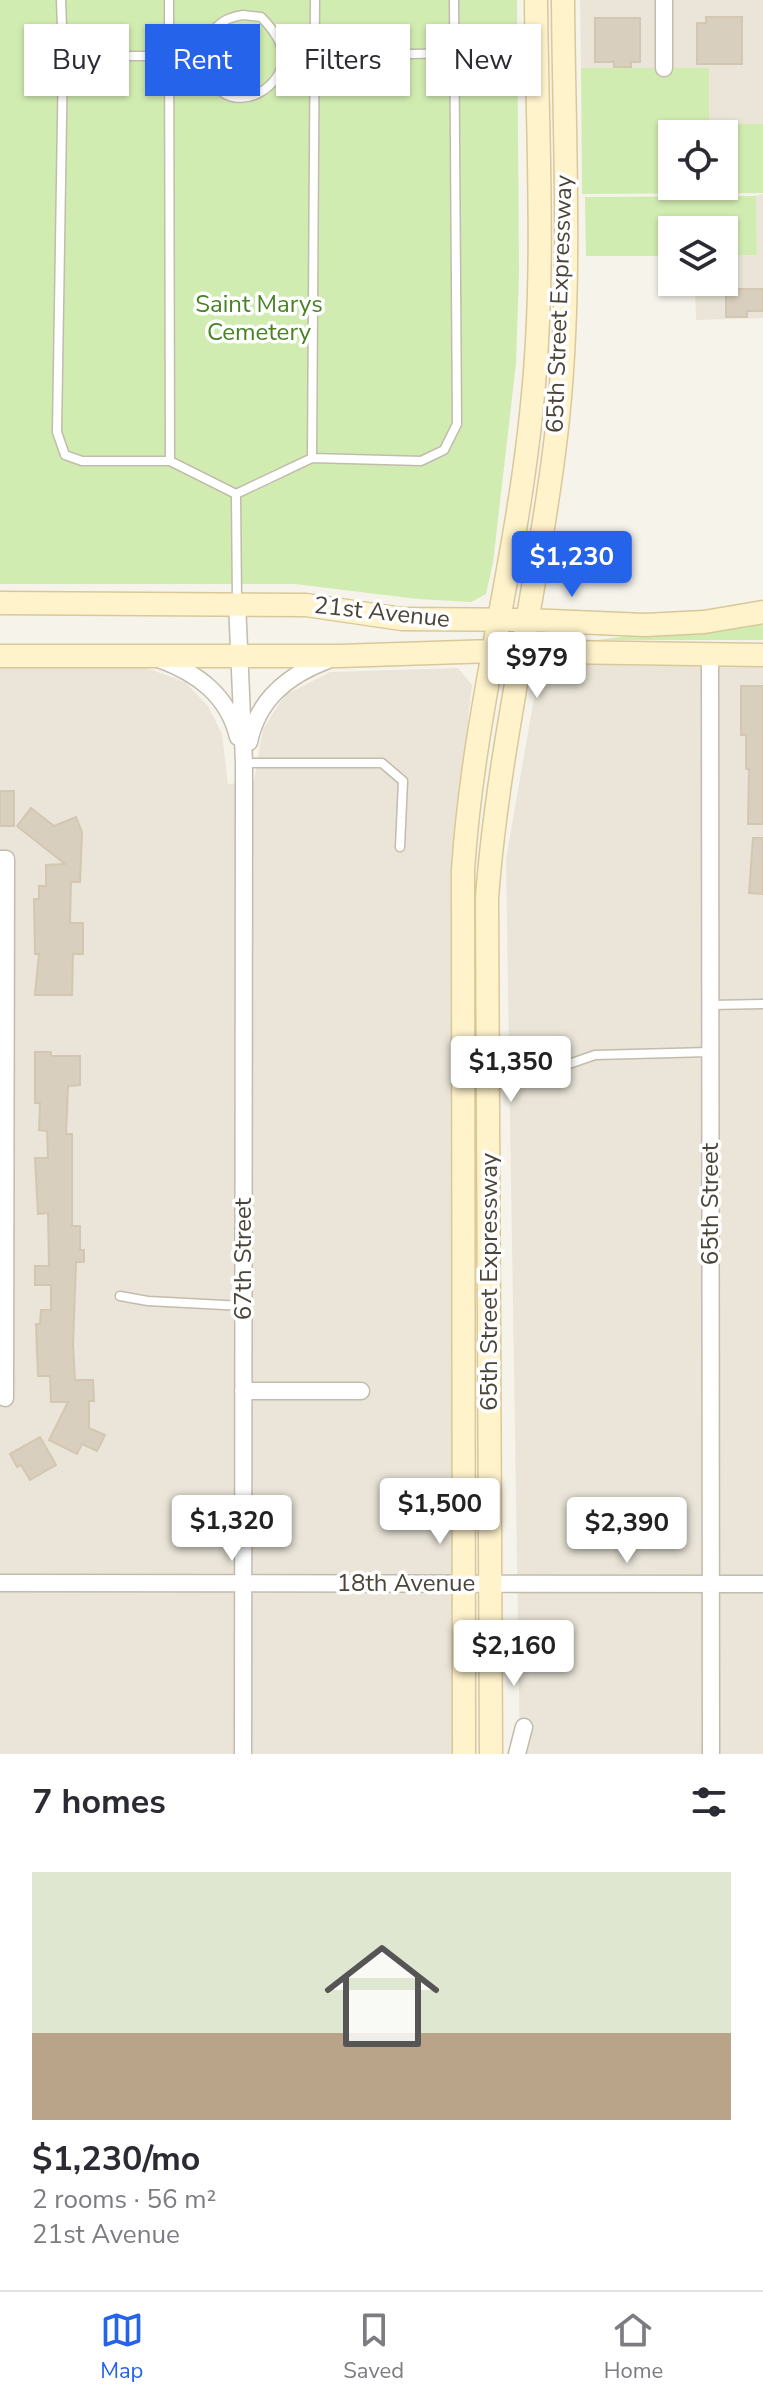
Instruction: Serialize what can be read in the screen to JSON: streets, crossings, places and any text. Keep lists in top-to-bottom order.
{
  "streets": {
    "main road": ["65th Street Expressway", "21st Avenue"],
    "street": ["65th Street", "67th Street", "18th Avenue"]
  },
  "crossings": [
    ["65th Street Expressway", "21st Avenue"],
    ["65th Street Expressway", "18th Avenue"],
    ["21st Avenue", "65th Street"],
    ["21st Avenue", "67th Street"],
    ["65th Street", "18th Avenue"],
    ["67th Street", "18th Avenue"]
  ],
  "parks": ["Saint Marys Cemetery"],
  "page": {
    "chip": [
      "Buy",
      "Rent",
      "Filters",
      "New"
    ],
    "price": [
      "$1,230",
      "$979",
      "$1,350",
      "$1,500",
      "$1,320",
      "$2,390",
      "$2,160"
    ],
    "heading": "7 homes",
    "list": [
      {
        "name": "$1,230/mo",
        "note": "2 rooms · 56 m² · 21st Avenue"
      }
    ],
    "tabs": ["Map", "Saved", "Home"]
  }
}
